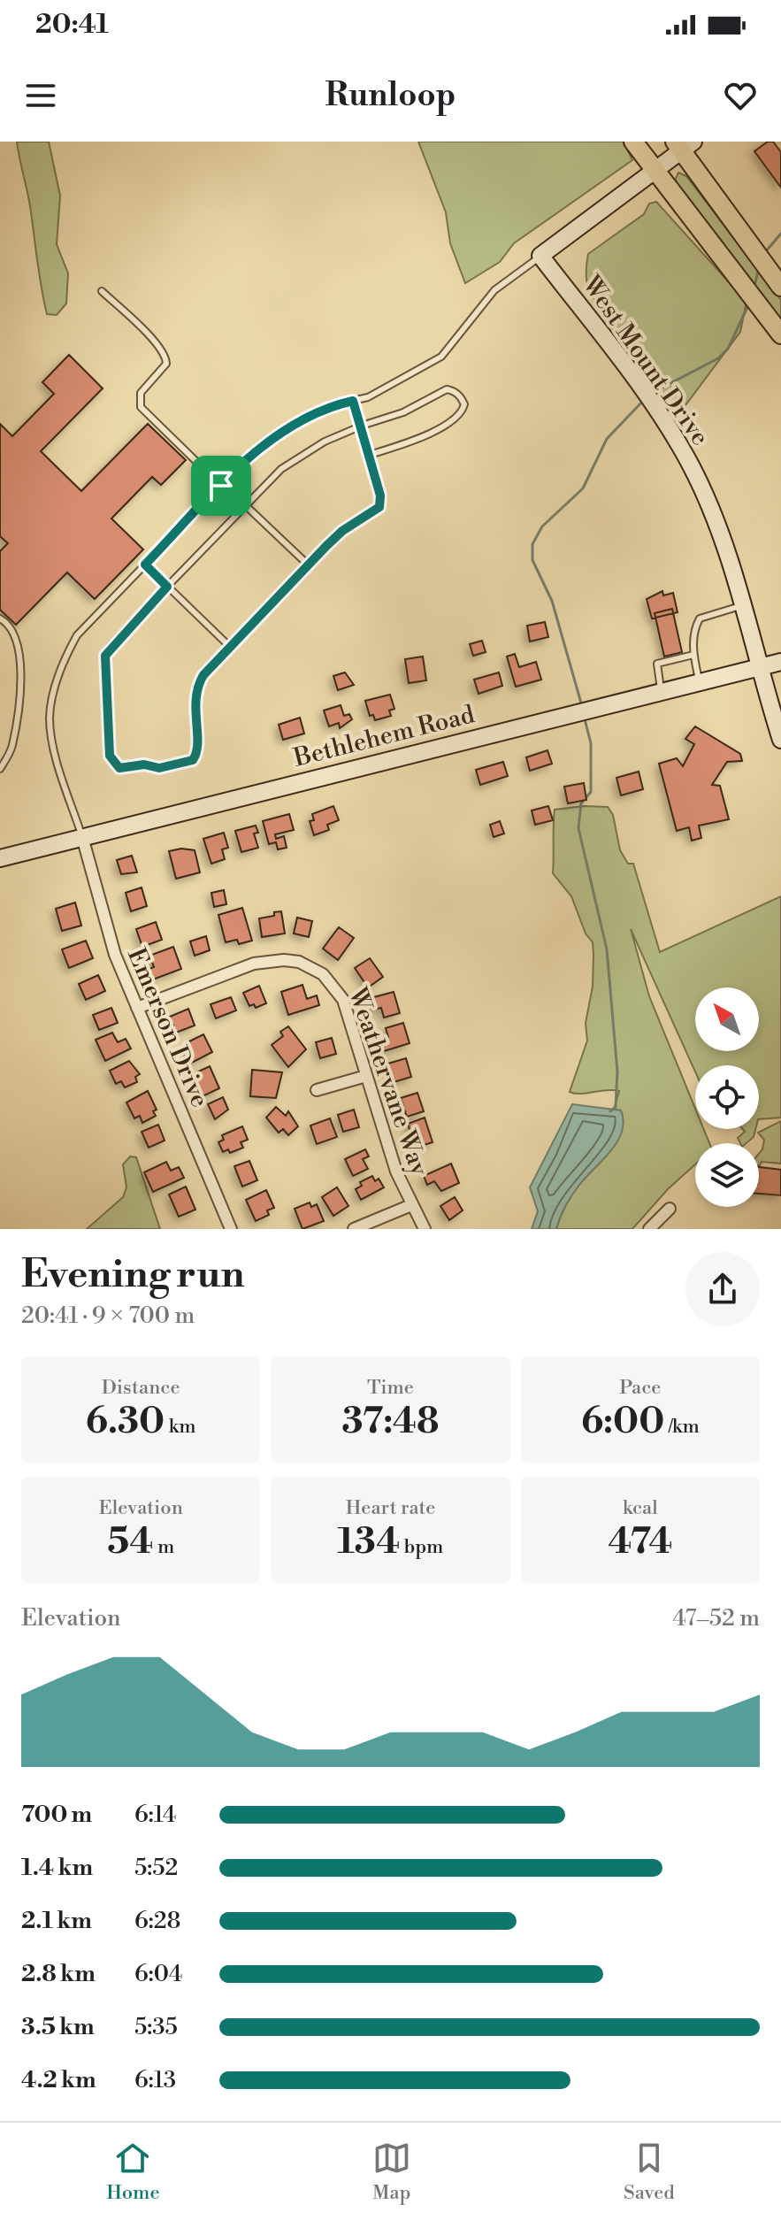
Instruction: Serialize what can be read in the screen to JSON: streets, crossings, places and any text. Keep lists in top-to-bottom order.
{
  "streets": {
    "main road": ["West Mount Drive", "Bethlehem Road"],
    "street": ["Emerson Drive", "Weathervane Way"]
  },
  "crossings": [
    ["West Mount Drive", "Bethlehem Road"],
    ["Bethlehem Road", "Emerson Drive"],
    ["Emerson Drive", "Weathervane Way"]
  ],
  "north": "top left",
  "page": {
    "status": "20:41",
    "header": "Runloop",
    "heading": ["Evening run", "20:41 · 9 × 700 m"],
    "stats": [
      ["Distance", "6.30 km"],
      ["Time", "37:48"],
      ["Pace", "6:00 /km"],
      ["Elevation", "54 m"],
      ["Heart rate", "134 bpm"],
      ["kcal", "474"]
    ],
    "chart": ["Elevation", "47–52 m"],
    "list": [
      {
        "name": "700 m",
        "note": "6:14"
      },
      {
        "name": "1.4 km",
        "note": "5:52"
      },
      {
        "name": "2.1 km",
        "note": "6:28"
      },
      {
        "name": "2.8 km",
        "note": "6:04"
      },
      {
        "name": "3.5 km",
        "note": "5:35"
      },
      {
        "name": "4.2 km",
        "note": "6:13"
      }
    ],
    "tabs": ["Home", "Map", "Saved"]
  }
}
